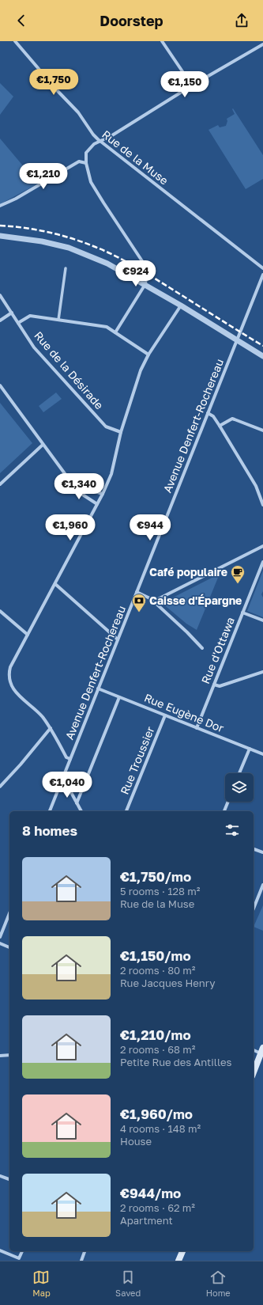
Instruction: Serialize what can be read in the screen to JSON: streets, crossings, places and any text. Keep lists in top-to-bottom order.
{
  "streets": {
    "street": [
      "Rue de la Muse",
      "Rue de la Désirade",
      "Avenue Denfert-Rochereau",
      "Rue d'Ottawa",
      "Rue Eugène Dor",
      "Rue Troussier"
    ]
  },
  "crossings": [
    ["Avenue Denfert-Rochereau", "Rue Eugène Dor"],
    ["Rue d'Ottawa", "Rue Eugène Dor"],
    ["Rue Eugène Dor", "Rue Troussier"]
  ],
  "places": {
    "cafe": ["Café populaire"],
    "bank": ["Caisse d'Épargne"]
  },
  "page": {
    "header": "Doorstep",
    "price": [
      "€1,750",
      "€1,150",
      "€1,210",
      "€924",
      "€1,340",
      "€1,960",
      "€944",
      "€1,040"
    ],
    "heading": "8 homes",
    "list": [
      {
        "name": "€1,750/mo",
        "note": "5 rooms · 128 m² · Rue de la Muse"
      },
      {
        "name": "€1,150/mo",
        "note": "2 rooms · 80 m² · Rue Jacques Henry"
      },
      {
        "name": "€1,210/mo",
        "note": "2 rooms · 68 m² · Petite Rue des Antilles"
      },
      {
        "name": "€1,960/mo",
        "note": "4 rooms · 148 m² · House"
      },
      {
        "name": "€944/mo",
        "note": "2 rooms · 62 m² · Apartment"
      }
    ],
    "tabs": ["Map", "Saved", "Home"]
  }
}
